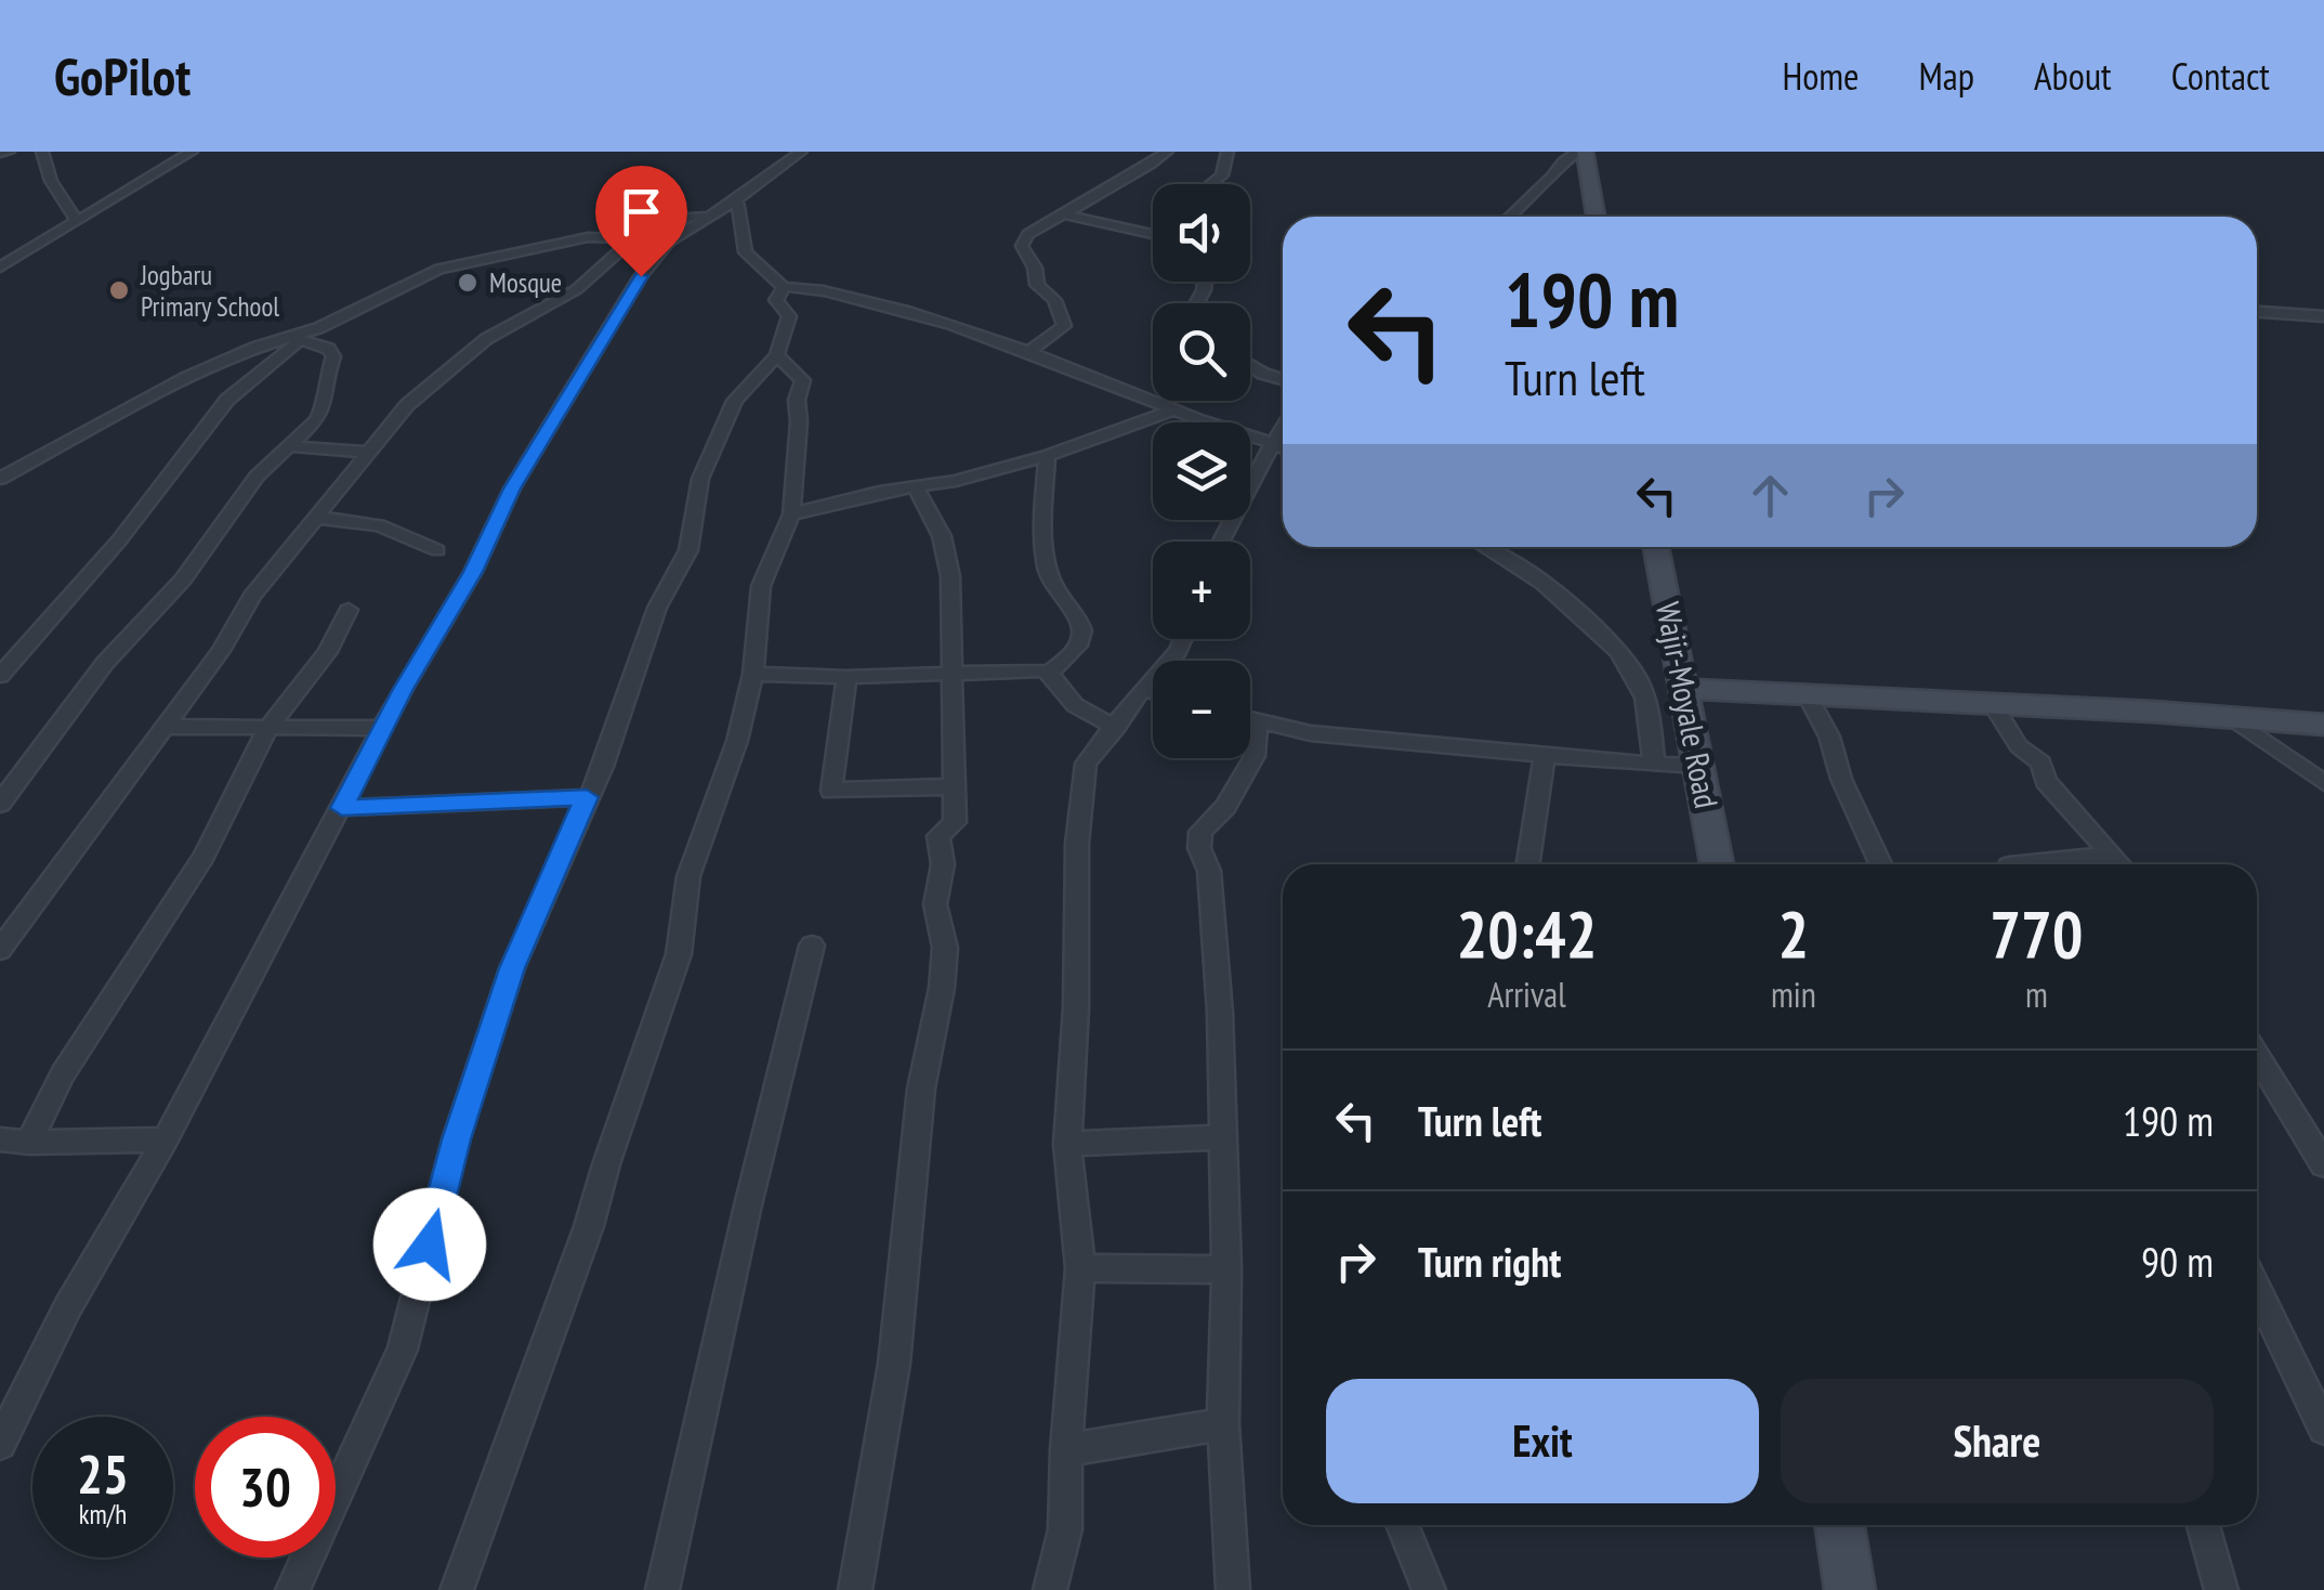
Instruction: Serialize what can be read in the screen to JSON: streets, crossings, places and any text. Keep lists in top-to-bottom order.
{
  "streets": {
    "main road": ["Wajir-Moyale Road"]
  },
  "places": ["Mosque", "Jogbaru Primary School"],
  "page": {
    "header": "GoPilot",
    "nav": [
      "Home",
      "Map",
      "About",
      "Contact"
    ],
    "map_buttons": ["+", "−"],
    "turn": ["190 m", "Turn left"],
    "eta": [
      "20:42",
      "Arrival",
      "2",
      "min",
      "770",
      "m"
    ],
    "list": [
      {
        "name": "Turn left",
        "value": "190 m"
      },
      {
        "name": "Turn right",
        "value": "90 m"
      }
    ],
    "buttons": ["Exit", "Share"],
    "speed": "25 km/h",
    "limit": "30"
  }
}
